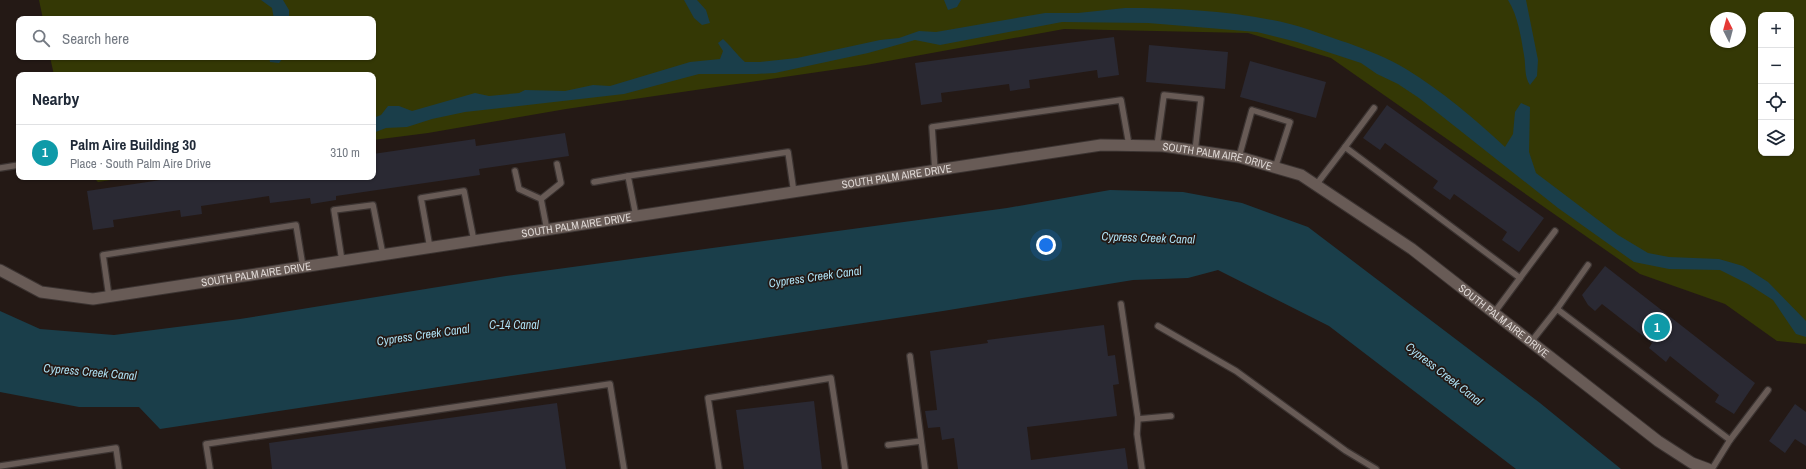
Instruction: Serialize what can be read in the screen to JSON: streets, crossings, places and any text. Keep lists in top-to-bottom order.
{
  "streets": {
    "street": ["SOUTH PALM AIRE DRIVE"]
  },
  "water": ["Cypress Creek Canal", "C-14 Canal"],
  "north": "top",
  "page": {
    "map_buttons": ["+", "−"],
    "search": "Search here",
    "heading": "Nearby",
    "list": [
      {
        "mark": "1",
        "name": "Palm Aire Building 30",
        "note": "Place · South Palm Aire Drive",
        "value": "310 m"
      }
    ],
    "pins": "1"
  }
}
